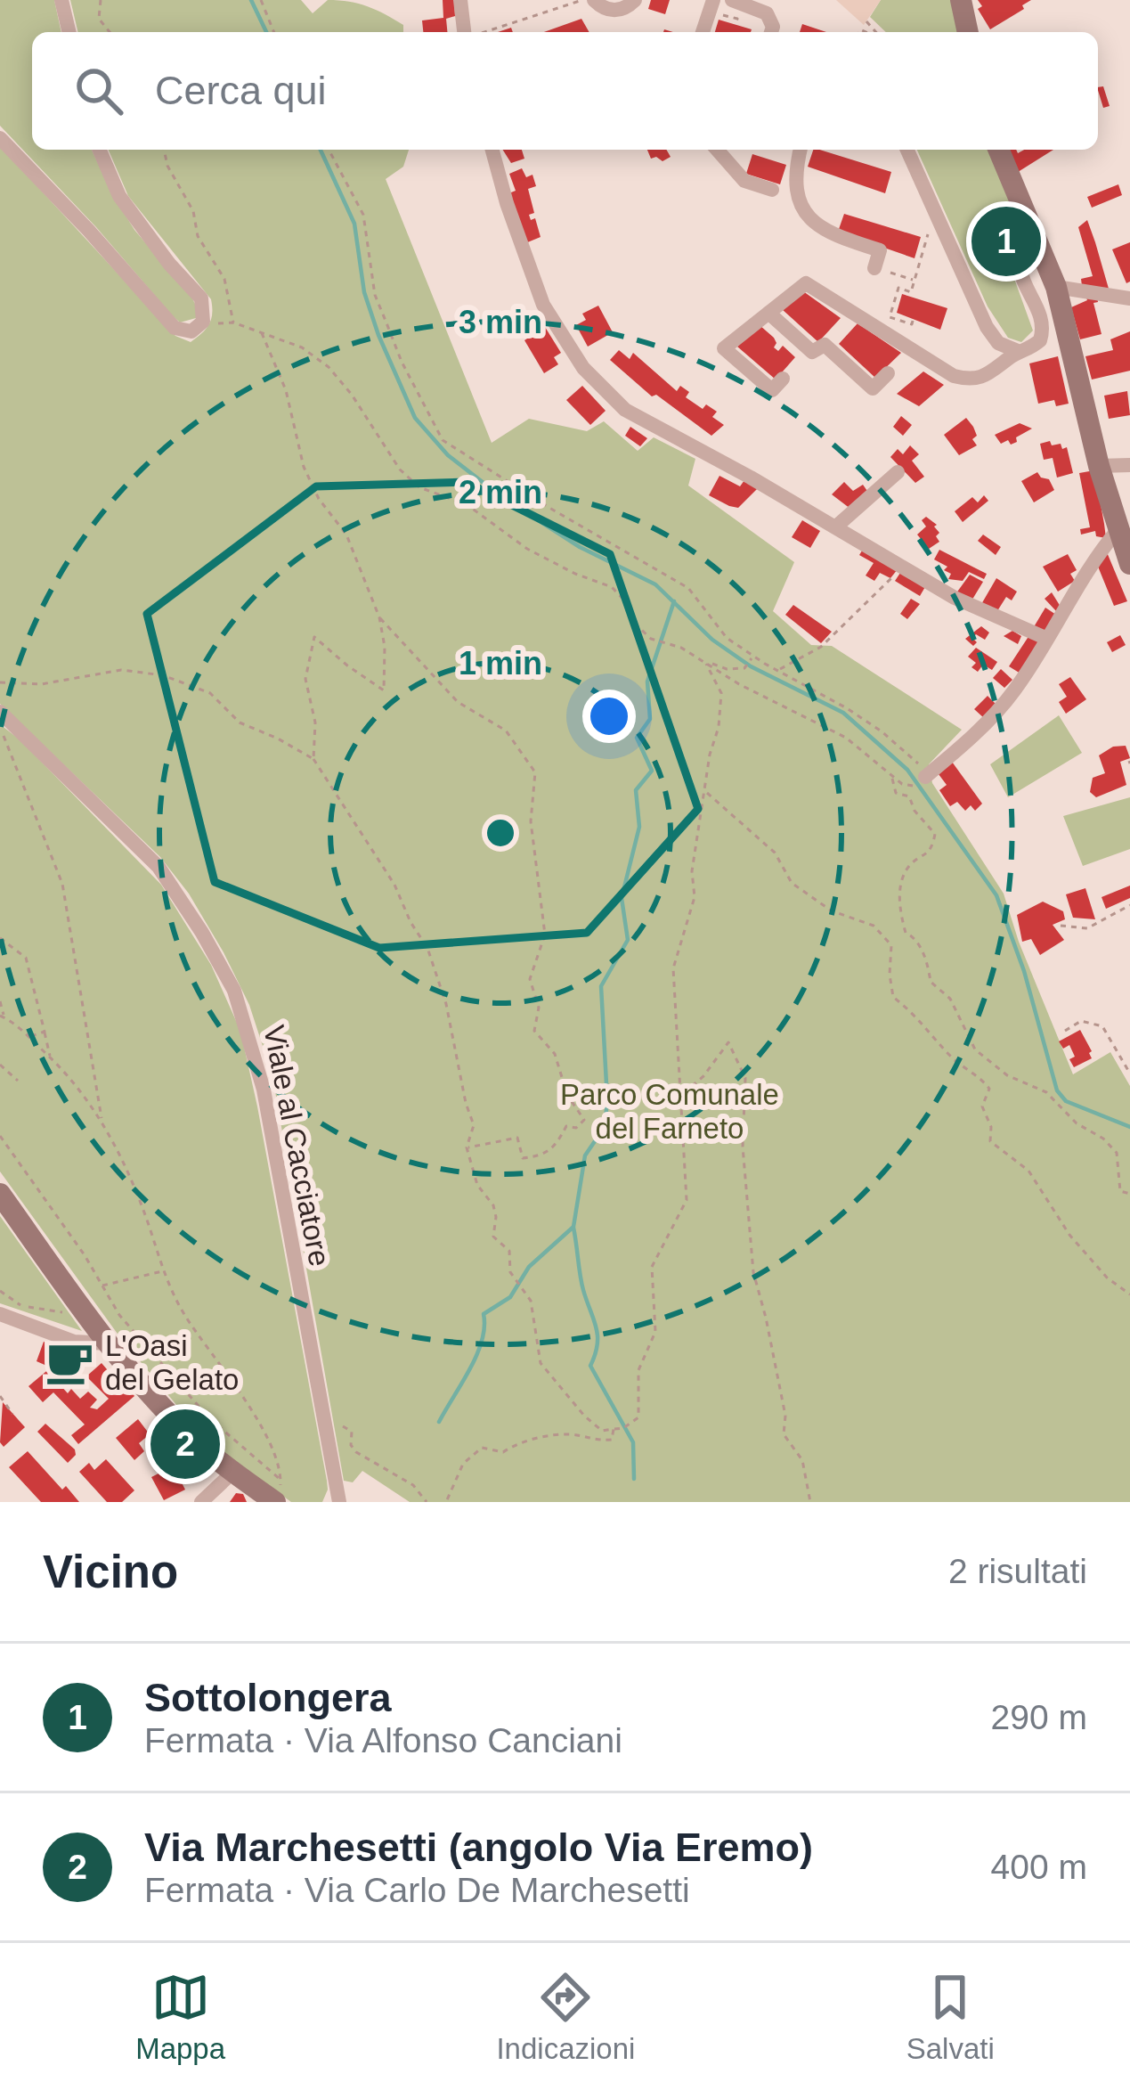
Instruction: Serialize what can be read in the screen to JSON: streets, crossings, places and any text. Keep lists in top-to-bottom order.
{
  "streets": {
    "street": ["Viale al Cacciatore"]
  },
  "parks": ["Parco Comunale del Farneto"],
  "places": {
    "cafe": ["L'Oasi del Gelato"]
  },
  "page": {
    "search": "Cerca qui",
    "pins": ["1", "2"],
    "heading": ["Vicino", "2 risultati"],
    "list": [
      {
        "mark": "1",
        "name": "Sottolongera",
        "note": "Fermata · Via Alfonso Canciani",
        "value": "290 m"
      },
      {
        "mark": "2",
        "name": "Via Marchesetti (angolo Via Eremo)",
        "note": "Fermata · Via Carlo De Marchesetti",
        "value": "400 m"
      }
    ],
    "nav": ["Mappa", "Indicazioni", "Salvati"]
  },
  "rings": ["3 min", "2 min", "1 min"]
}
